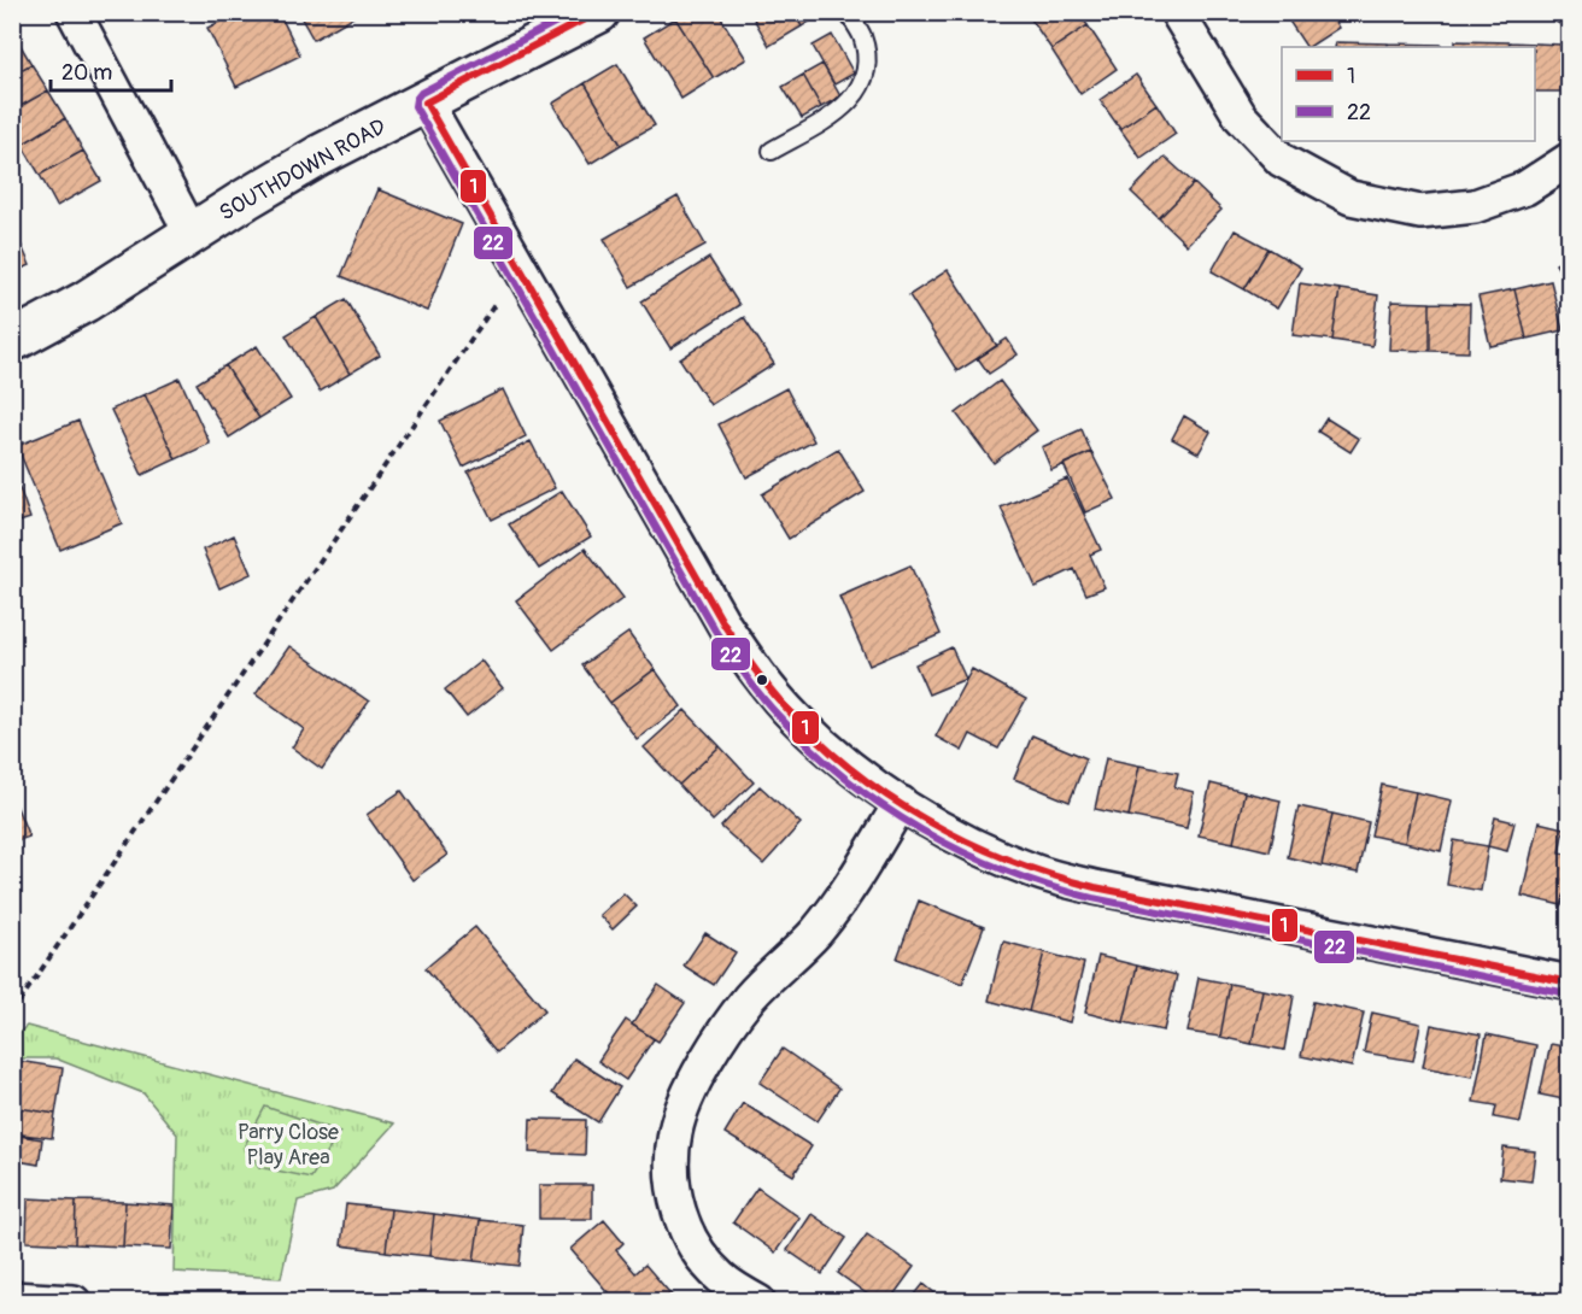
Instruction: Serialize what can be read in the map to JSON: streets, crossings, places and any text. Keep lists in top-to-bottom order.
{
  "streets": {
    "street": ["SOUTHDOWN ROAD"]
  },
  "parks": ["Parry Close Play Area"],
  "lines": ["transit line 1", "transit line 22"],
  "legend": ["1", "22"],
  "scale_bar": "20 m"
}
